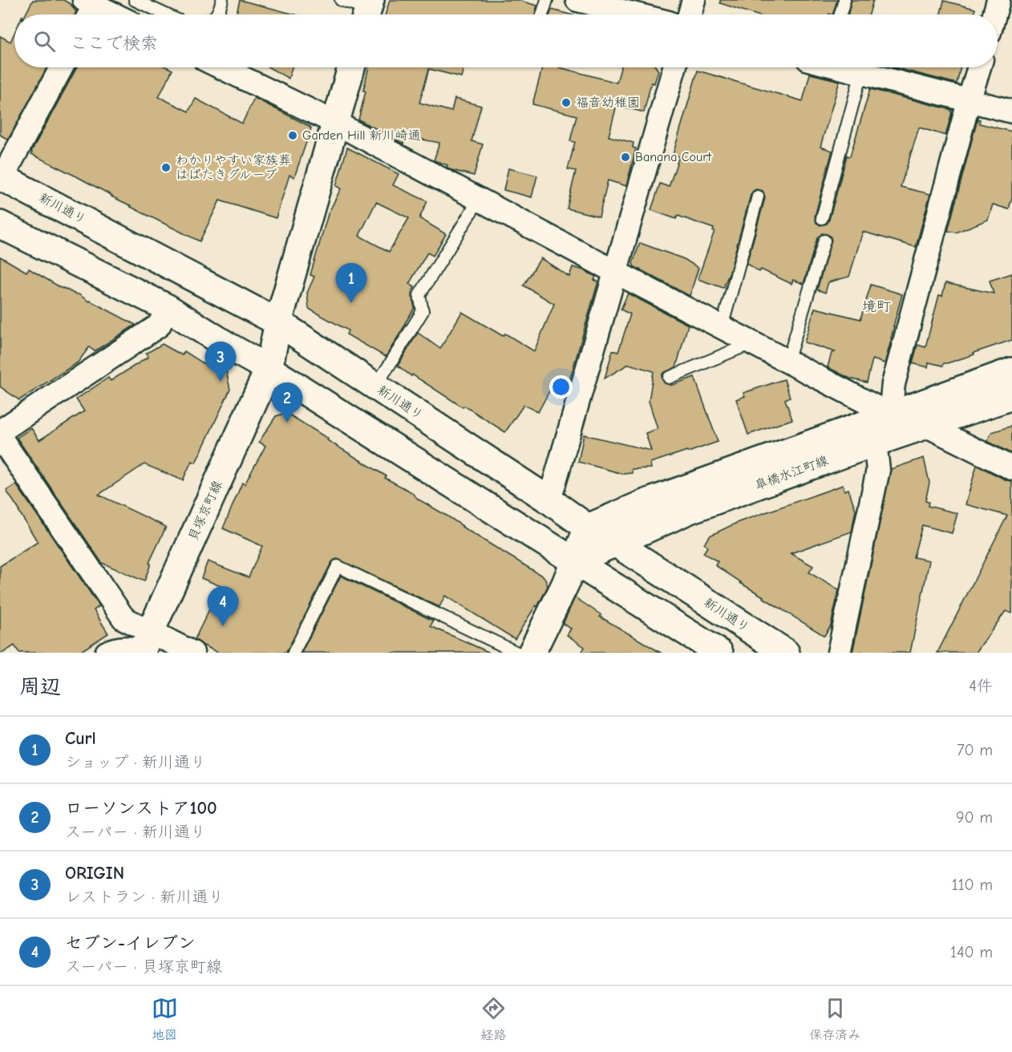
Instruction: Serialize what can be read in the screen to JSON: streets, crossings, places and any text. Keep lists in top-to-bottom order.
{
  "streets": {
    "main road": ["新川通り", "皐橋水江町線", "貝塚京町線"]
  },
  "crossings": [
    ["新川通り", "皐橋水江町線"],
    ["新川通り", "貝塚京町線"]
  ],
  "districts": ["境町"],
  "places": [
    "福音幼稚園",
    "Garden Hill 新川崎通",
    "Banana Court",
    "わかりやすい家族葬 はばたきグループ"
  ],
  "page": {
    "search": "ここで検索",
    "pins": [
      "1",
      "3",
      "2",
      "4"
    ],
    "heading": ["周辺", "4件"],
    "list": [
      {
        "mark": "1",
        "name": "Curl",
        "note": "ショップ · 新川通り",
        "value": "70 m"
      },
      {
        "mark": "2",
        "name": "ローソンストア100",
        "note": "スーパー · 新川通り",
        "value": "90 m"
      },
      {
        "mark": "3",
        "name": "ORIGIN",
        "note": "レストラン · 新川通り",
        "value": "110 m"
      },
      {
        "mark": "4",
        "name": "セブン-イレブン",
        "note": "スーパー · 貝塚京町線",
        "value": "140 m"
      }
    ],
    "nav": ["地図", "経路", "保存済み"]
  }
}
